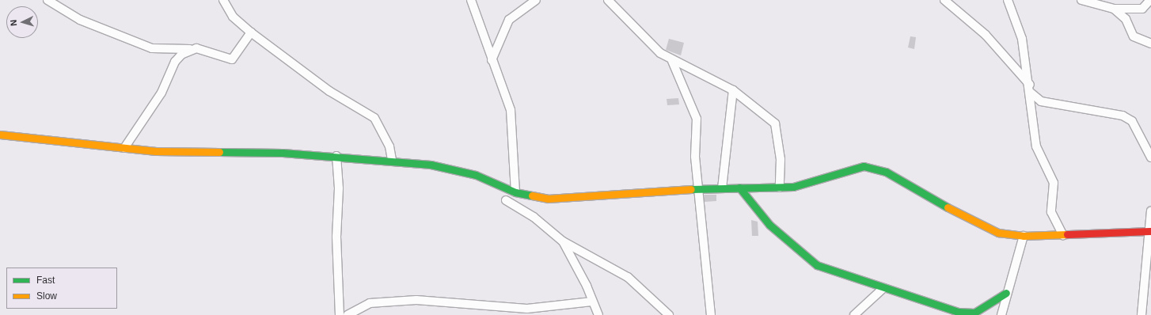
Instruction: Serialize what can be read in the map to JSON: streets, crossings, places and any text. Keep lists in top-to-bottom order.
{
  "legend": ["Fast", "Slow"],
  "north": "left"
}
